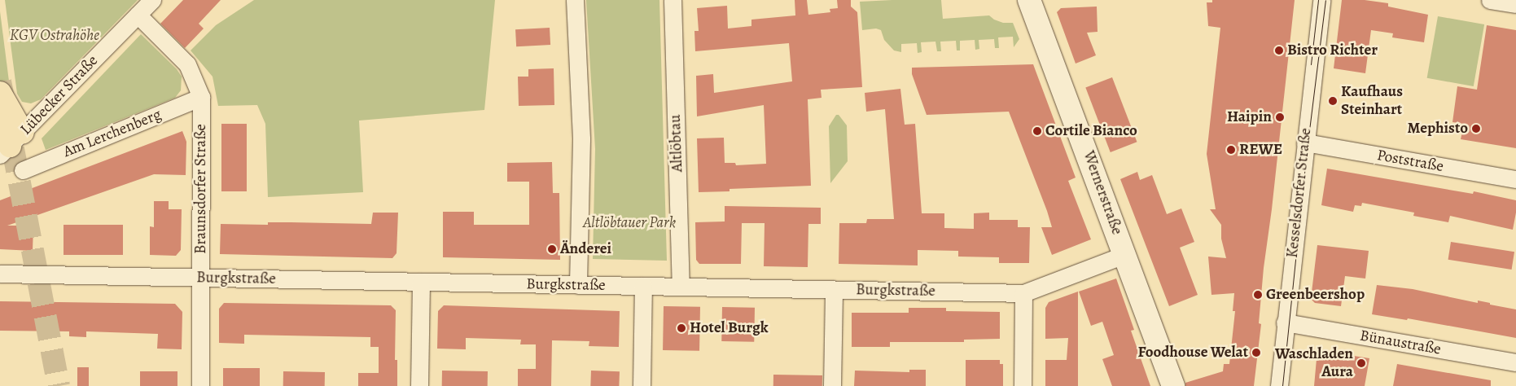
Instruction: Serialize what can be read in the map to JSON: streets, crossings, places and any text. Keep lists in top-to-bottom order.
{
  "streets": {
    "street": [
      "Lübecker Straße",
      "Am Lerchenberg",
      "Altlöbtau",
      "Poststraße",
      "Braunsdorfer Straße",
      "Wernerstraße",
      "Kesselsdorfer Straße",
      "Burgkstraße",
      "Bünaustraße"
    ]
  },
  "crossings": [
    ["Lübecker Straße", "Braunsdorfer Straße"],
    ["Am Lerchenberg", "Braunsdorfer Straße"],
    ["Altlöbtau", "Burgkstraße"],
    ["Poststraße", "Kesselsdorfer Straße"],
    ["Braunsdorfer Straße", "Burgkstraße"],
    ["Wernerstraße", "Burgkstraße"],
    ["Kesselsdorfer Straße", "Bünaustraße"]
  ],
  "parks": ["KGV Ostrahöhe", "Altlöbtauer Park"],
  "places": [
    "Bistro Richter",
    "Kaufhaus Steinhart",
    "Haipin",
    "Mephisto",
    "Cortile Bianco",
    "REWE",
    "Änderei",
    "Greenbeershop",
    "Hotel Burgk",
    "Foodhouse Welat",
    "Waschladen Aura"
  ]
}
